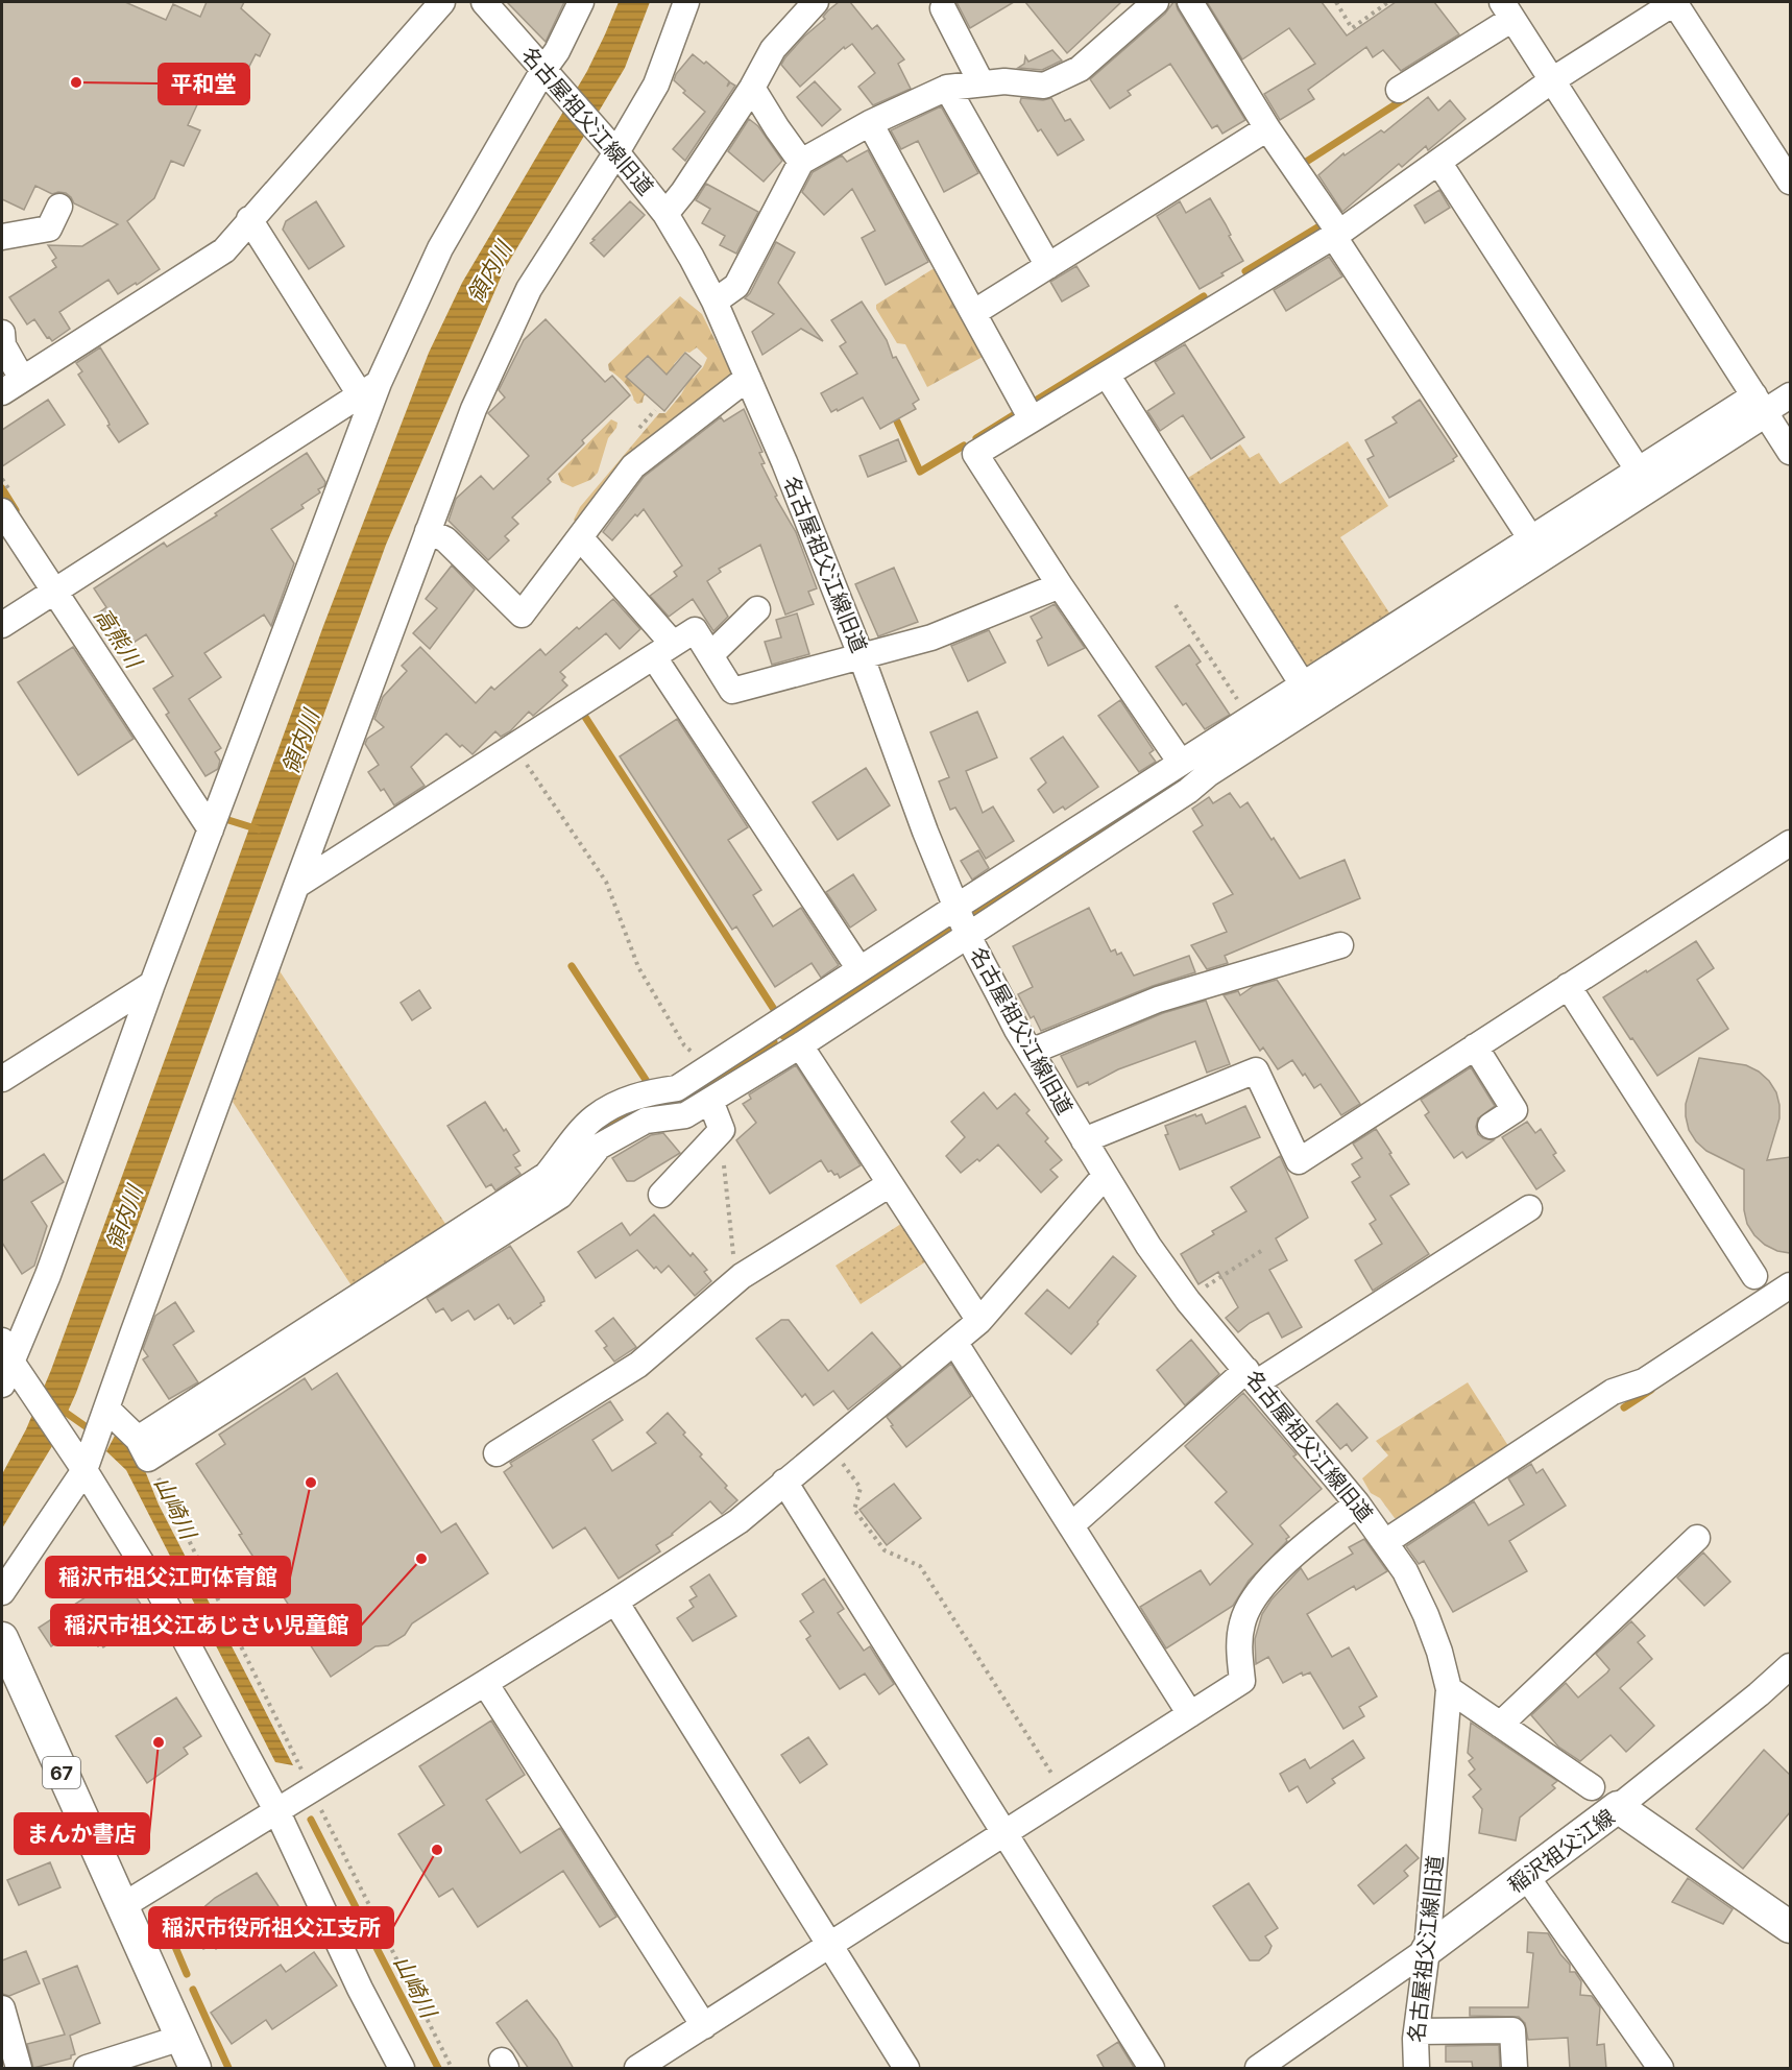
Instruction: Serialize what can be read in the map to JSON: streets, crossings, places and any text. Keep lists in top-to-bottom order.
{
  "streets": {
    "main road": ["67", "稲沢祖父江線"],
    "street": ["名古屋祖父江線旧道"]
  },
  "crossings": [
    ["名古屋祖父江線旧道", "稲沢祖父江線"]
  ],
  "water": ["領内川", "高熊川", "山崎川"],
  "places": [
    "平和堂",
    "稲沢市祖父江町体育館",
    "稲沢市祖父江あじさい児童館",
    "まんか書店",
    "稲沢市役所祖父江支所"
  ]
}
